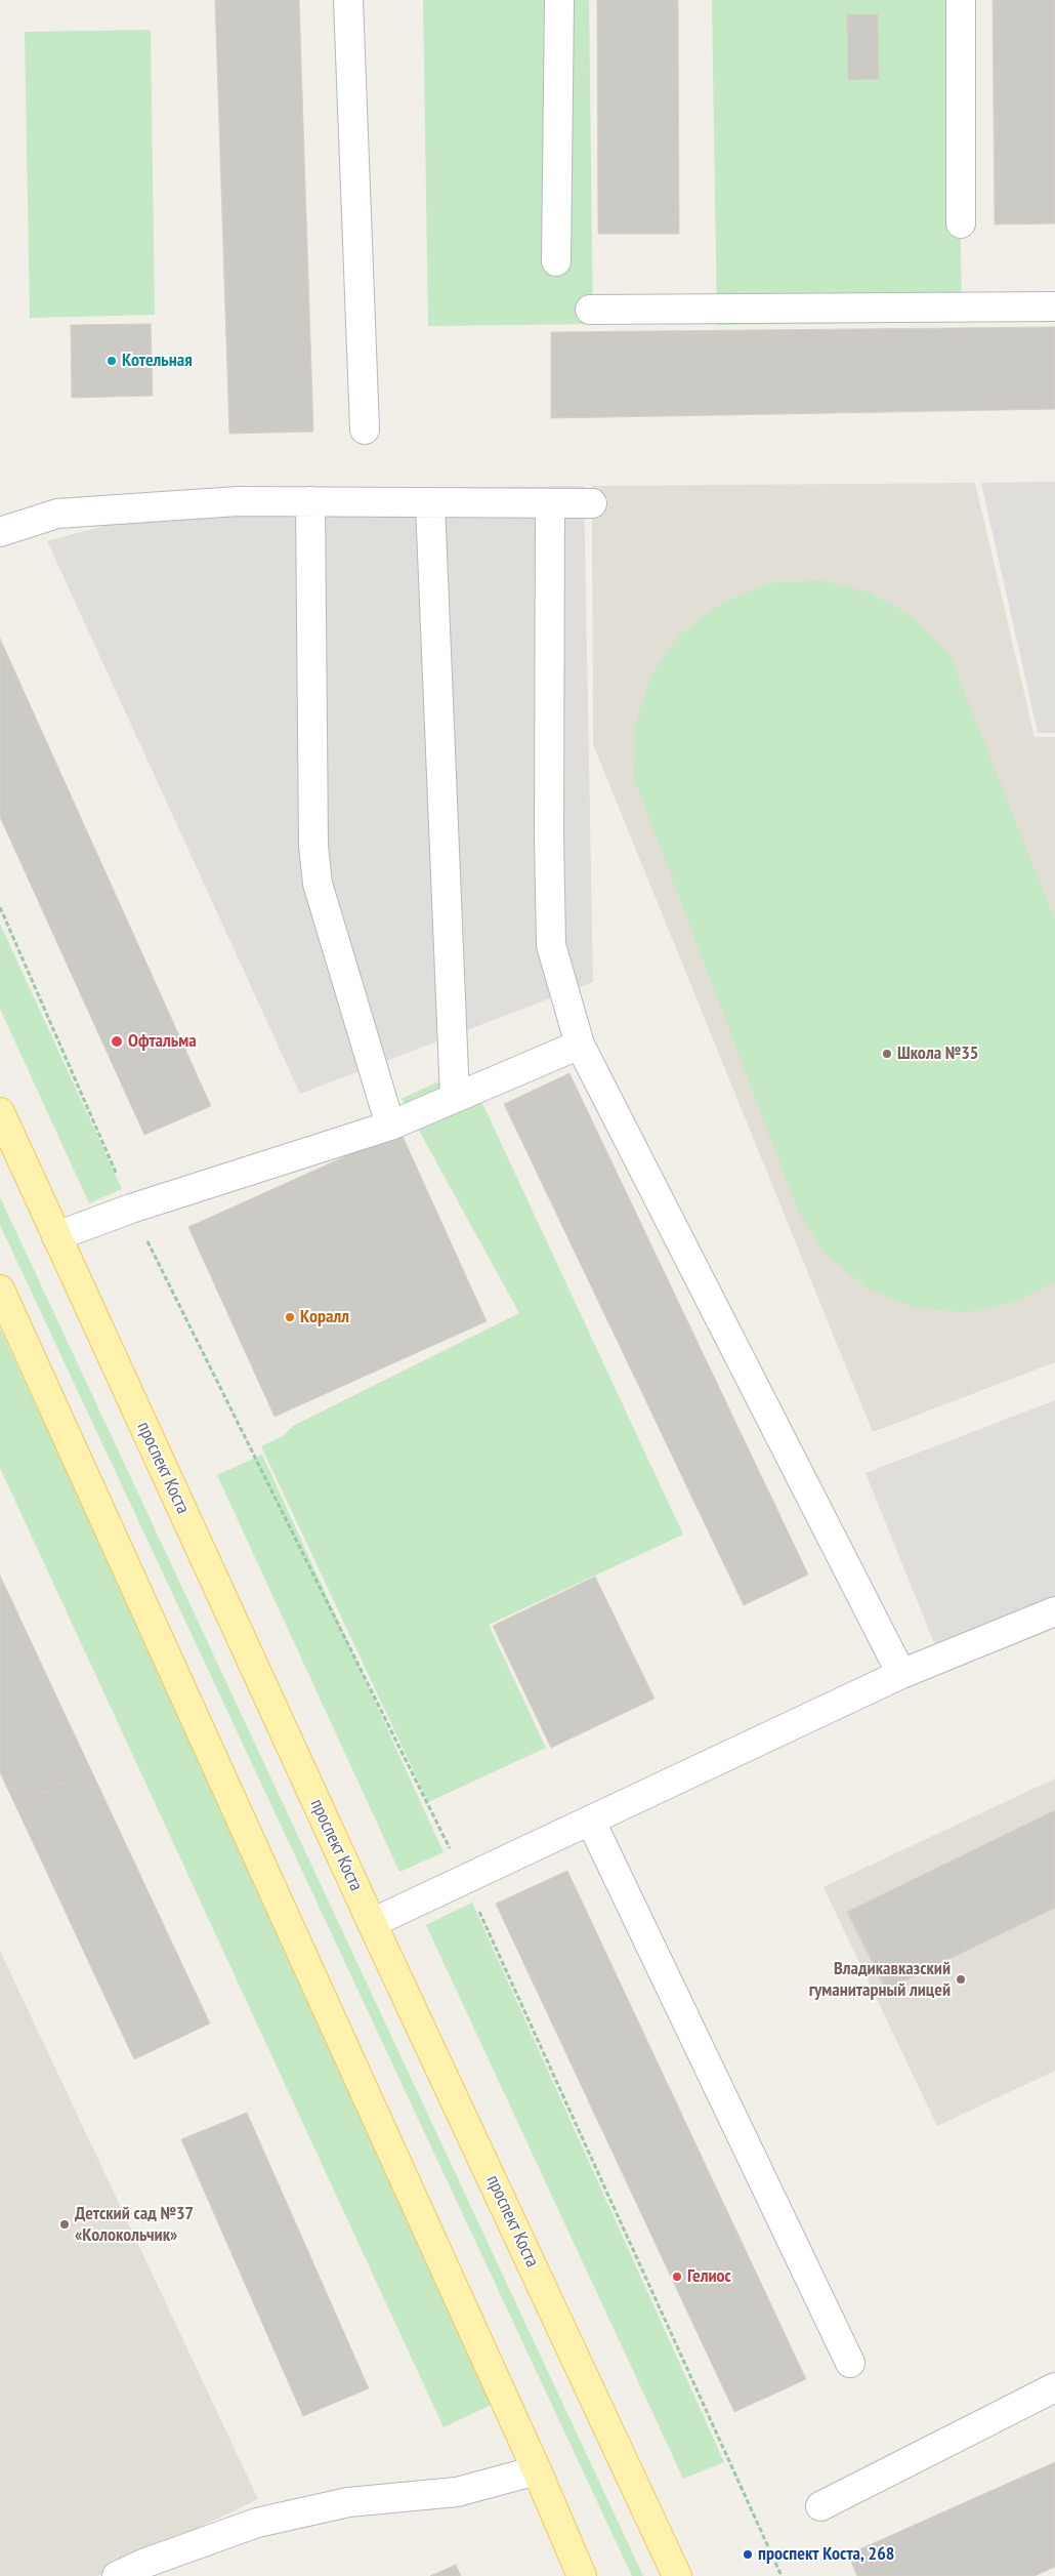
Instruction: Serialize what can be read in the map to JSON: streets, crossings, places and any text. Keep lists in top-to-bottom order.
{
  "streets": {
    "main road": ["проспект Коста"]
  },
  "places": [
    "Котельная",
    "Офтальма",
    "Школа №35",
    "Коралл",
    "Владикавказский гуманитарный лицей",
    "Детский сад №37 «Колокольчик»",
    "Гелиос",
    "проспект Коста, 268"
  ]
}
